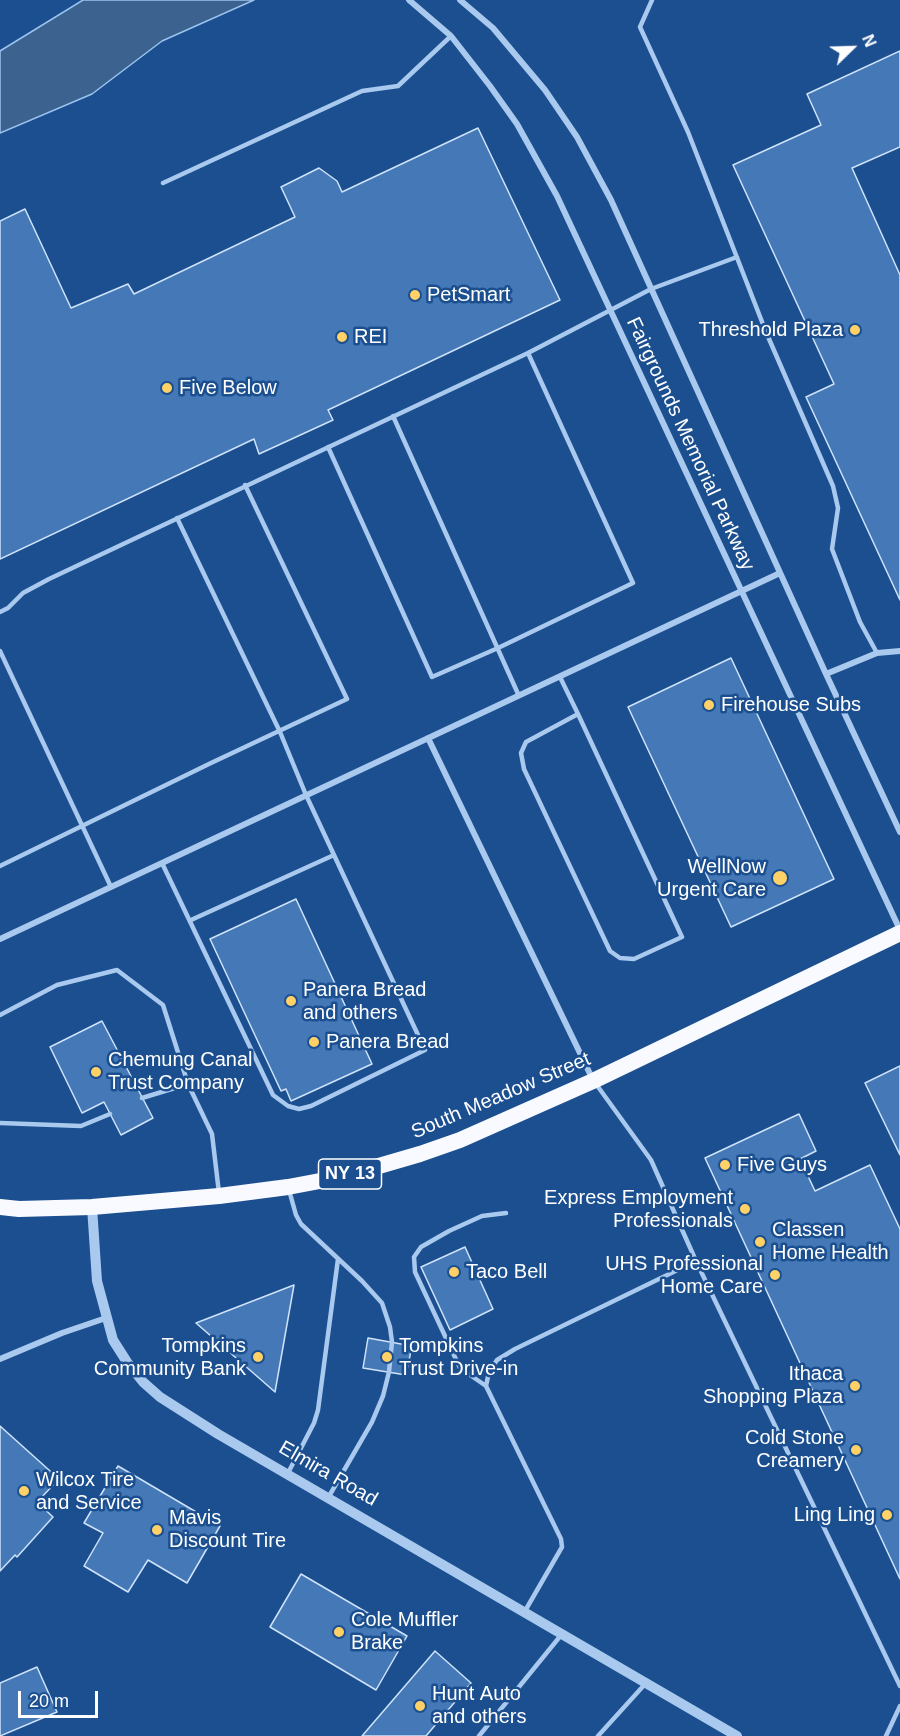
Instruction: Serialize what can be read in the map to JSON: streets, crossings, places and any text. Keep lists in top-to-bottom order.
{
  "streets": {
    "highway": ["South Meadow Street", "NY 13"],
    "street": ["Fairgrounds Memorial Parkway", "Elmira Road"]
  },
  "crossings": [
    ["Fairgrounds Memorial Parkway", "South Meadow Street"],
    ["South Meadow Street", "NY 13"],
    ["South Meadow Street", "Elmira Road"],
    ["NY 13", "Elmira Road"]
  ],
  "places": [
    "PetSmart",
    "Threshold Plaza",
    "REI",
    "Five Below",
    "Firehouse Subs",
    "WellNow Urgent Care",
    "Panera Bread and others",
    "Panera Bread",
    "Chemung Canal Trust Company",
    "Five Guys",
    "Express Employment Professionals",
    "Classen Home Health",
    "Taco Bell",
    "UHS Professional Home Care",
    "Tompkins Community Bank",
    "Tompkins Trust Drive-in",
    "Ithaca Shopping Plaza",
    "Cold Stone Creamery",
    "Wilcox Tire and Service",
    "Ling Ling",
    "Mavis Discount Tire",
    "Cole Muffler Brake",
    "Hunt Auto and others"
  ],
  "scale_bar": "20 m",
  "north": "top right"
}
